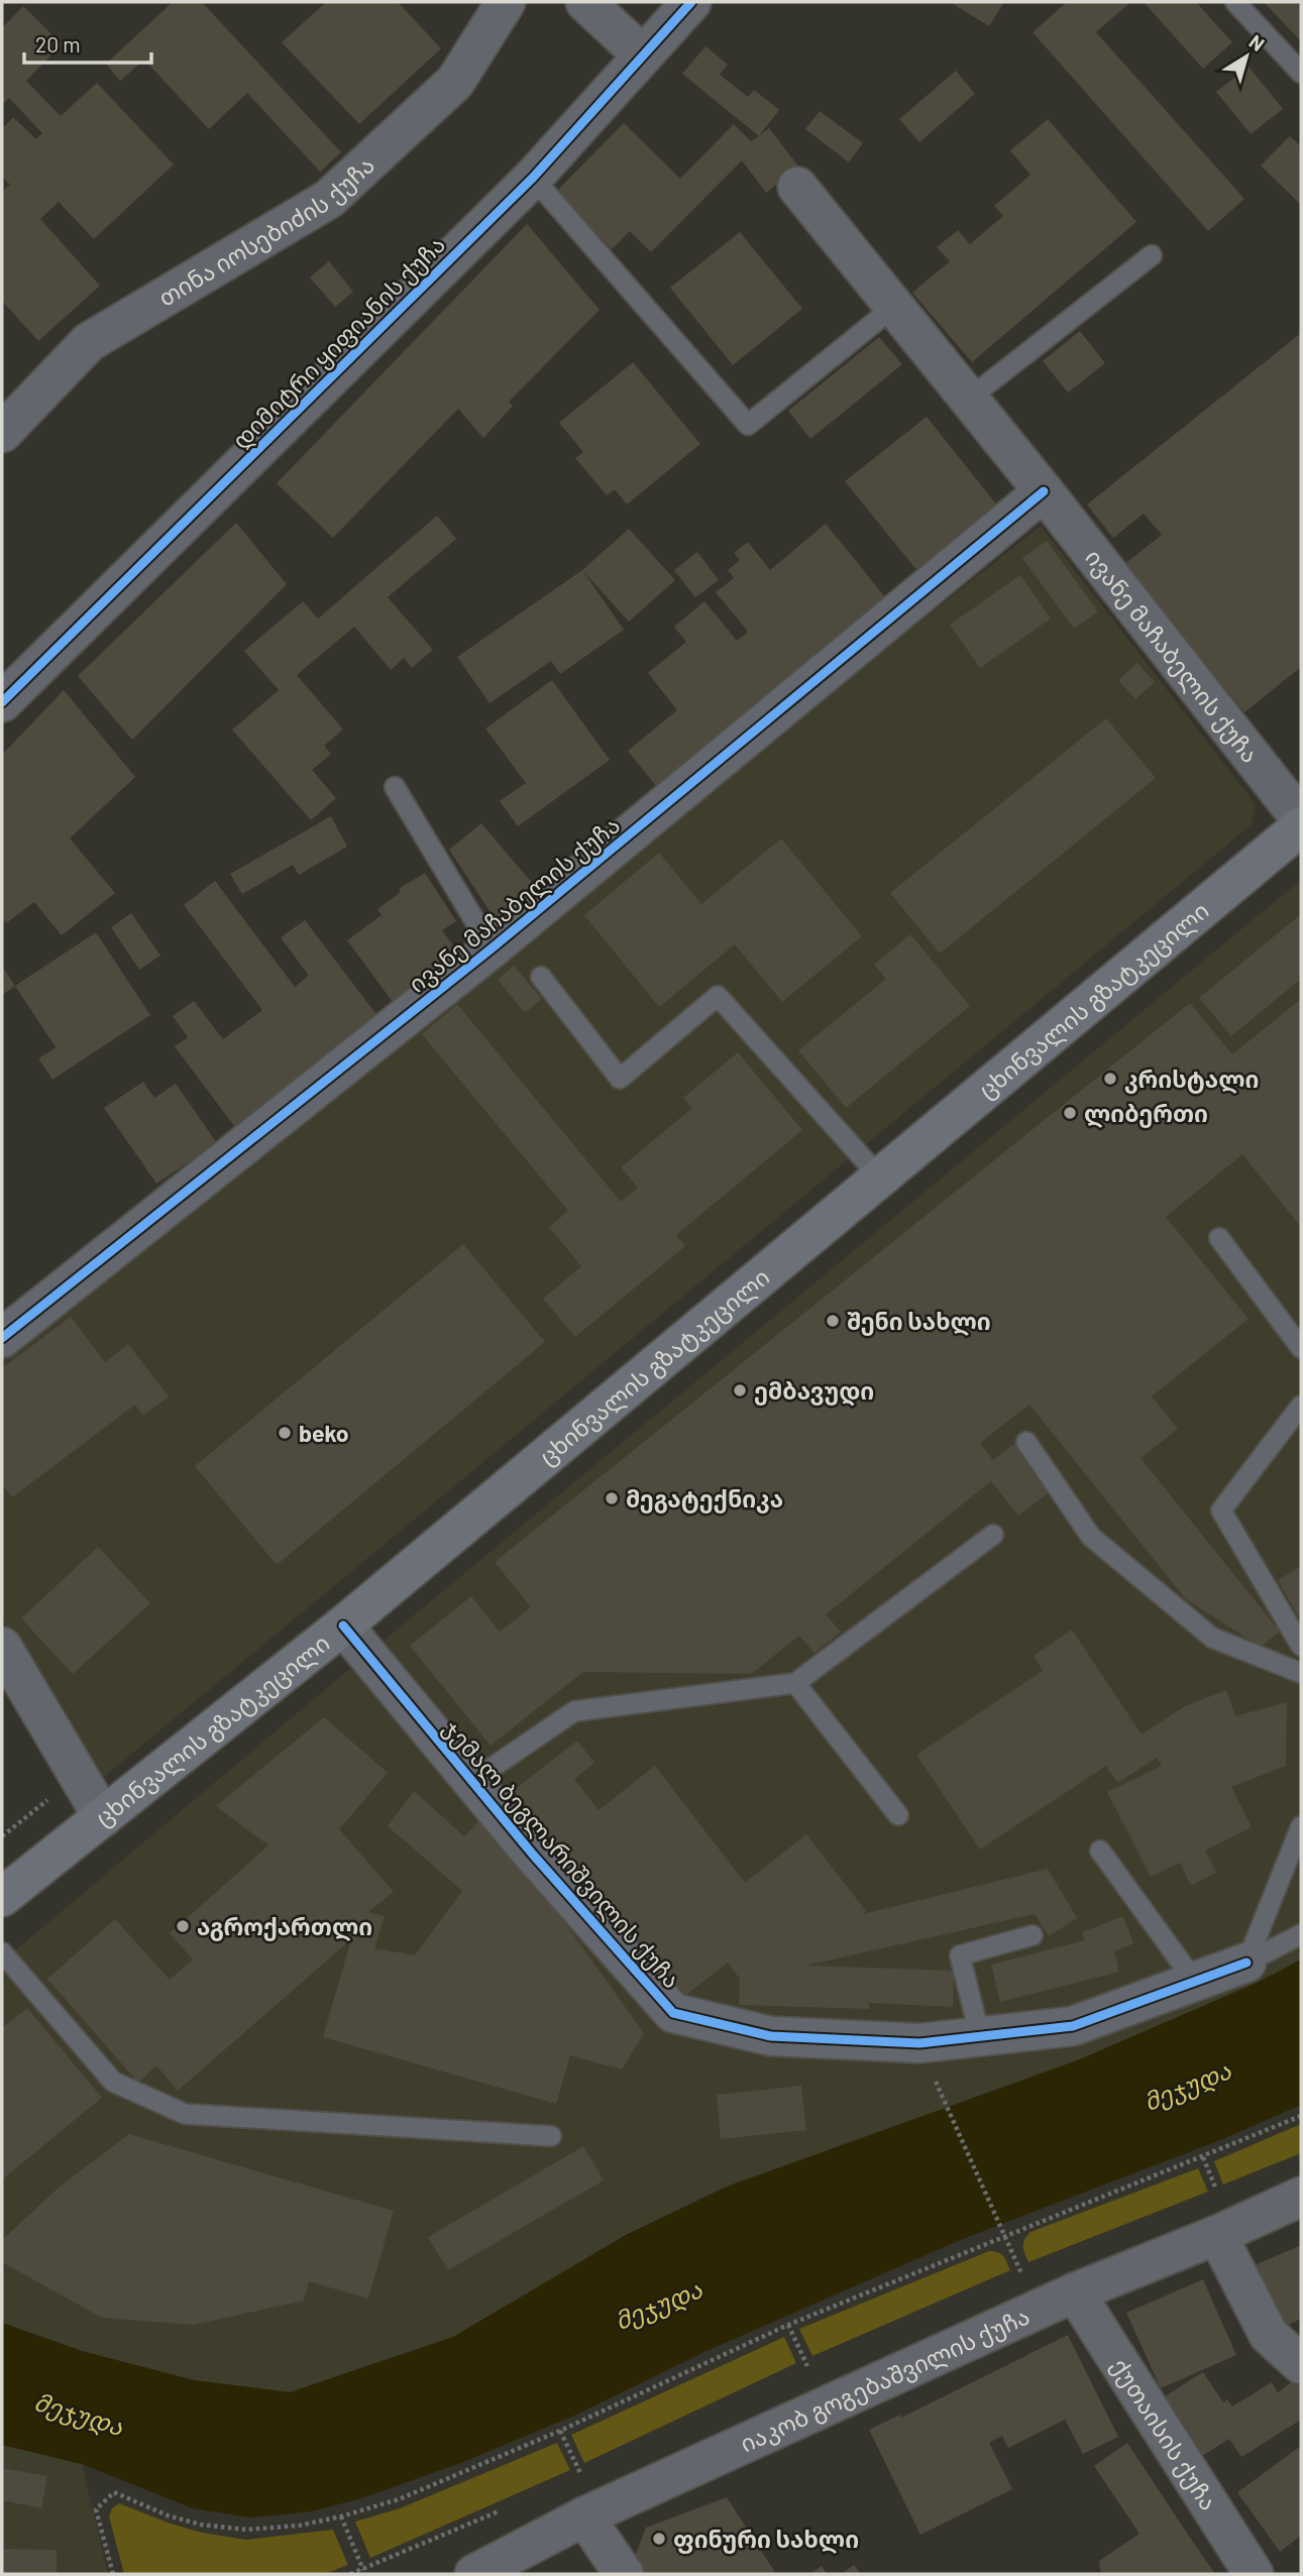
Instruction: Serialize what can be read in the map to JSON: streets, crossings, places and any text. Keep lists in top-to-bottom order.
{
  "streets": {
    "main road": ["ცხინვალის გზატკეცილი"],
    "street": [
      "თინა იოსებიძის ქუჩა",
      "დიმიტრი ყიფიანის ქუჩა",
      "ივანე მაჩაბელის ქუჩა",
      "ჯემალ ბეგლარიშვილის ქუჩა",
      "იაკობ გოგებაშვილის ქუჩა",
      "ქუთაისის ქუჩა"
    ]
  },
  "crossings": [
    ["ცხინვალის გზატკეცილი", "ჯემალ ბეგლარიშვილის ქუჩა"],
    ["იაკობ გოგებაშვილის ქუჩა", "ქუთაისის ქუჩა"]
  ],
  "water": ["მეჯუდა"],
  "places": [
    "კრისტალი",
    "ლიბერთი",
    "შენი სახლი",
    "ემბავუდი",
    "beko",
    "მეგატექნიკა",
    "აგროქართლი",
    "ფინური სახლი"
  ],
  "scale_bar": "20 m",
  "north": "top right"
}
